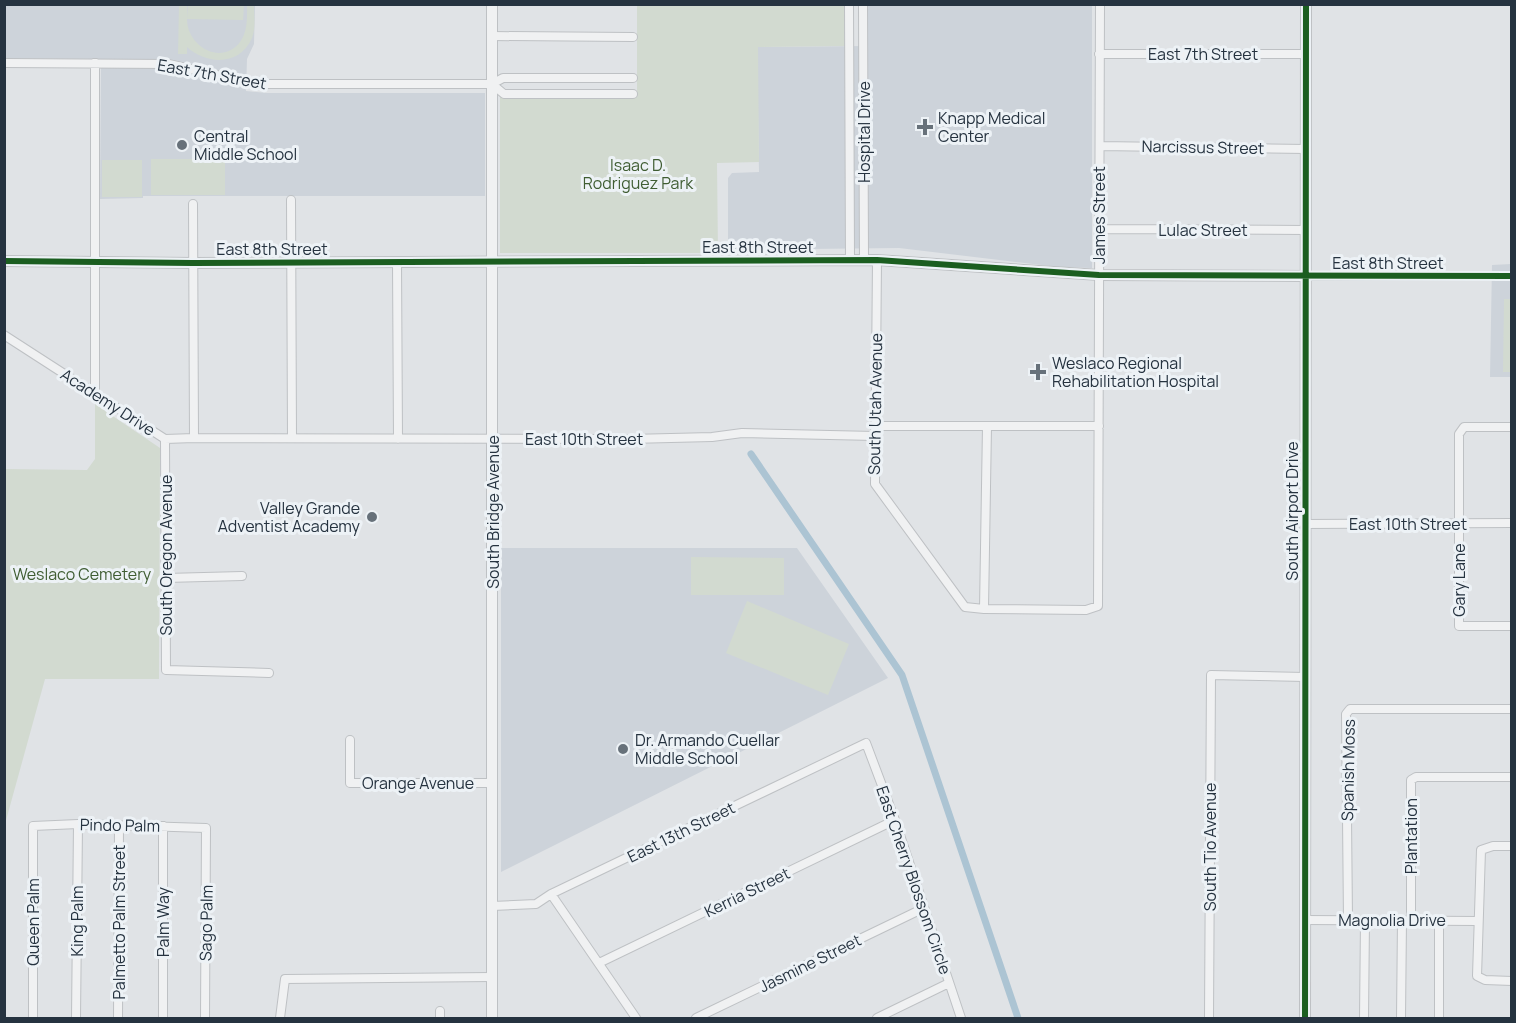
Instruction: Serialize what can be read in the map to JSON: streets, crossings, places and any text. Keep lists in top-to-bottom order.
{
  "streets": {
    "street": [
      "East 7th Street",
      "Hospital Drive",
      "Narcissus Street",
      "James Street",
      "Lulac Street",
      "East 8th Street",
      "Academy Drive",
      "South Utah Avenue",
      "East 10th Street",
      "South Airport Drive",
      "South Bridge Avenue",
      "South Oregon Avenue",
      "Gary Lane",
      "Spanish Moss",
      "Orange Avenue",
      "Pindo Palm",
      "East 13th Street",
      "Plantation",
      "South Tio Avenue",
      "East Cherry Blossom Circle",
      "Kerria Street",
      "Magnolia Drive",
      "King Palm",
      "Queen Palm",
      "Palmetto Palm Street",
      "Palm Way",
      "Sago Palm",
      "Jasmine Street"
    ]
  },
  "crossings": [
    ["East 7th Street", "James Street"],
    ["East 7th Street", "South Airport Drive"],
    ["East 7th Street", "South Bridge Avenue"],
    ["Hospital Drive", "East 8th Street"],
    ["Narcissus Street", "James Street"],
    ["Narcissus Street", "South Airport Drive"],
    ["James Street", "Lulac Street"],
    ["James Street", "East 8th Street"],
    ["James Street", "South Utah Avenue"],
    ["James Street", "East 10th Street"],
    ["Lulac Street", "South Airport Drive"],
    ["East 8th Street", "South Utah Avenue"],
    ["East 8th Street", "South Airport Drive"],
    ["East 8th Street", "South Bridge Avenue"],
    ["Academy Drive", "East 10th Street"],
    ["Academy Drive", "South Oregon Avenue"],
    ["South Utah Avenue", "East 10th Street"],
    ["East 10th Street", "South Airport Drive"],
    ["East 10th Street", "South Bridge Avenue"],
    ["East 10th Street", "Gary Lane"],
    ["South Airport Drive", "South Tio Avenue"],
    ["South Airport Drive", "Magnolia Drive"],
    ["South Bridge Avenue", "Orange Avenue"],
    ["South Bridge Avenue", "East 13th Street"],
    ["Spanish Moss", "Magnolia Drive"],
    ["Pindo Palm", "King Palm"],
    ["Pindo Palm", "Queen Palm"],
    ["Pindo Palm", "Palmetto Palm Street"],
    ["Pindo Palm", "Palm Way"],
    ["Pindo Palm", "Sago Palm"],
    ["East 13th Street", "East Cherry Blossom Circle"],
    ["Plantation", "Magnolia Drive"],
    ["East Cherry Blossom Circle", "Kerria Street"],
    ["East Cherry Blossom Circle", "Jasmine Street"]
  ],
  "parks": ["Isaac D. Rodriguez Park", "Weslaco Cemetery"],
  "places": {
    "health": ["Knapp Medical Center", "Weslaco Regional Rehabilitation Hospital"],
    "other": ["Central Middle School", "Valley Grande Adventist Academy", "Dr. Armando Cuellar Middle School"]
  }
}
